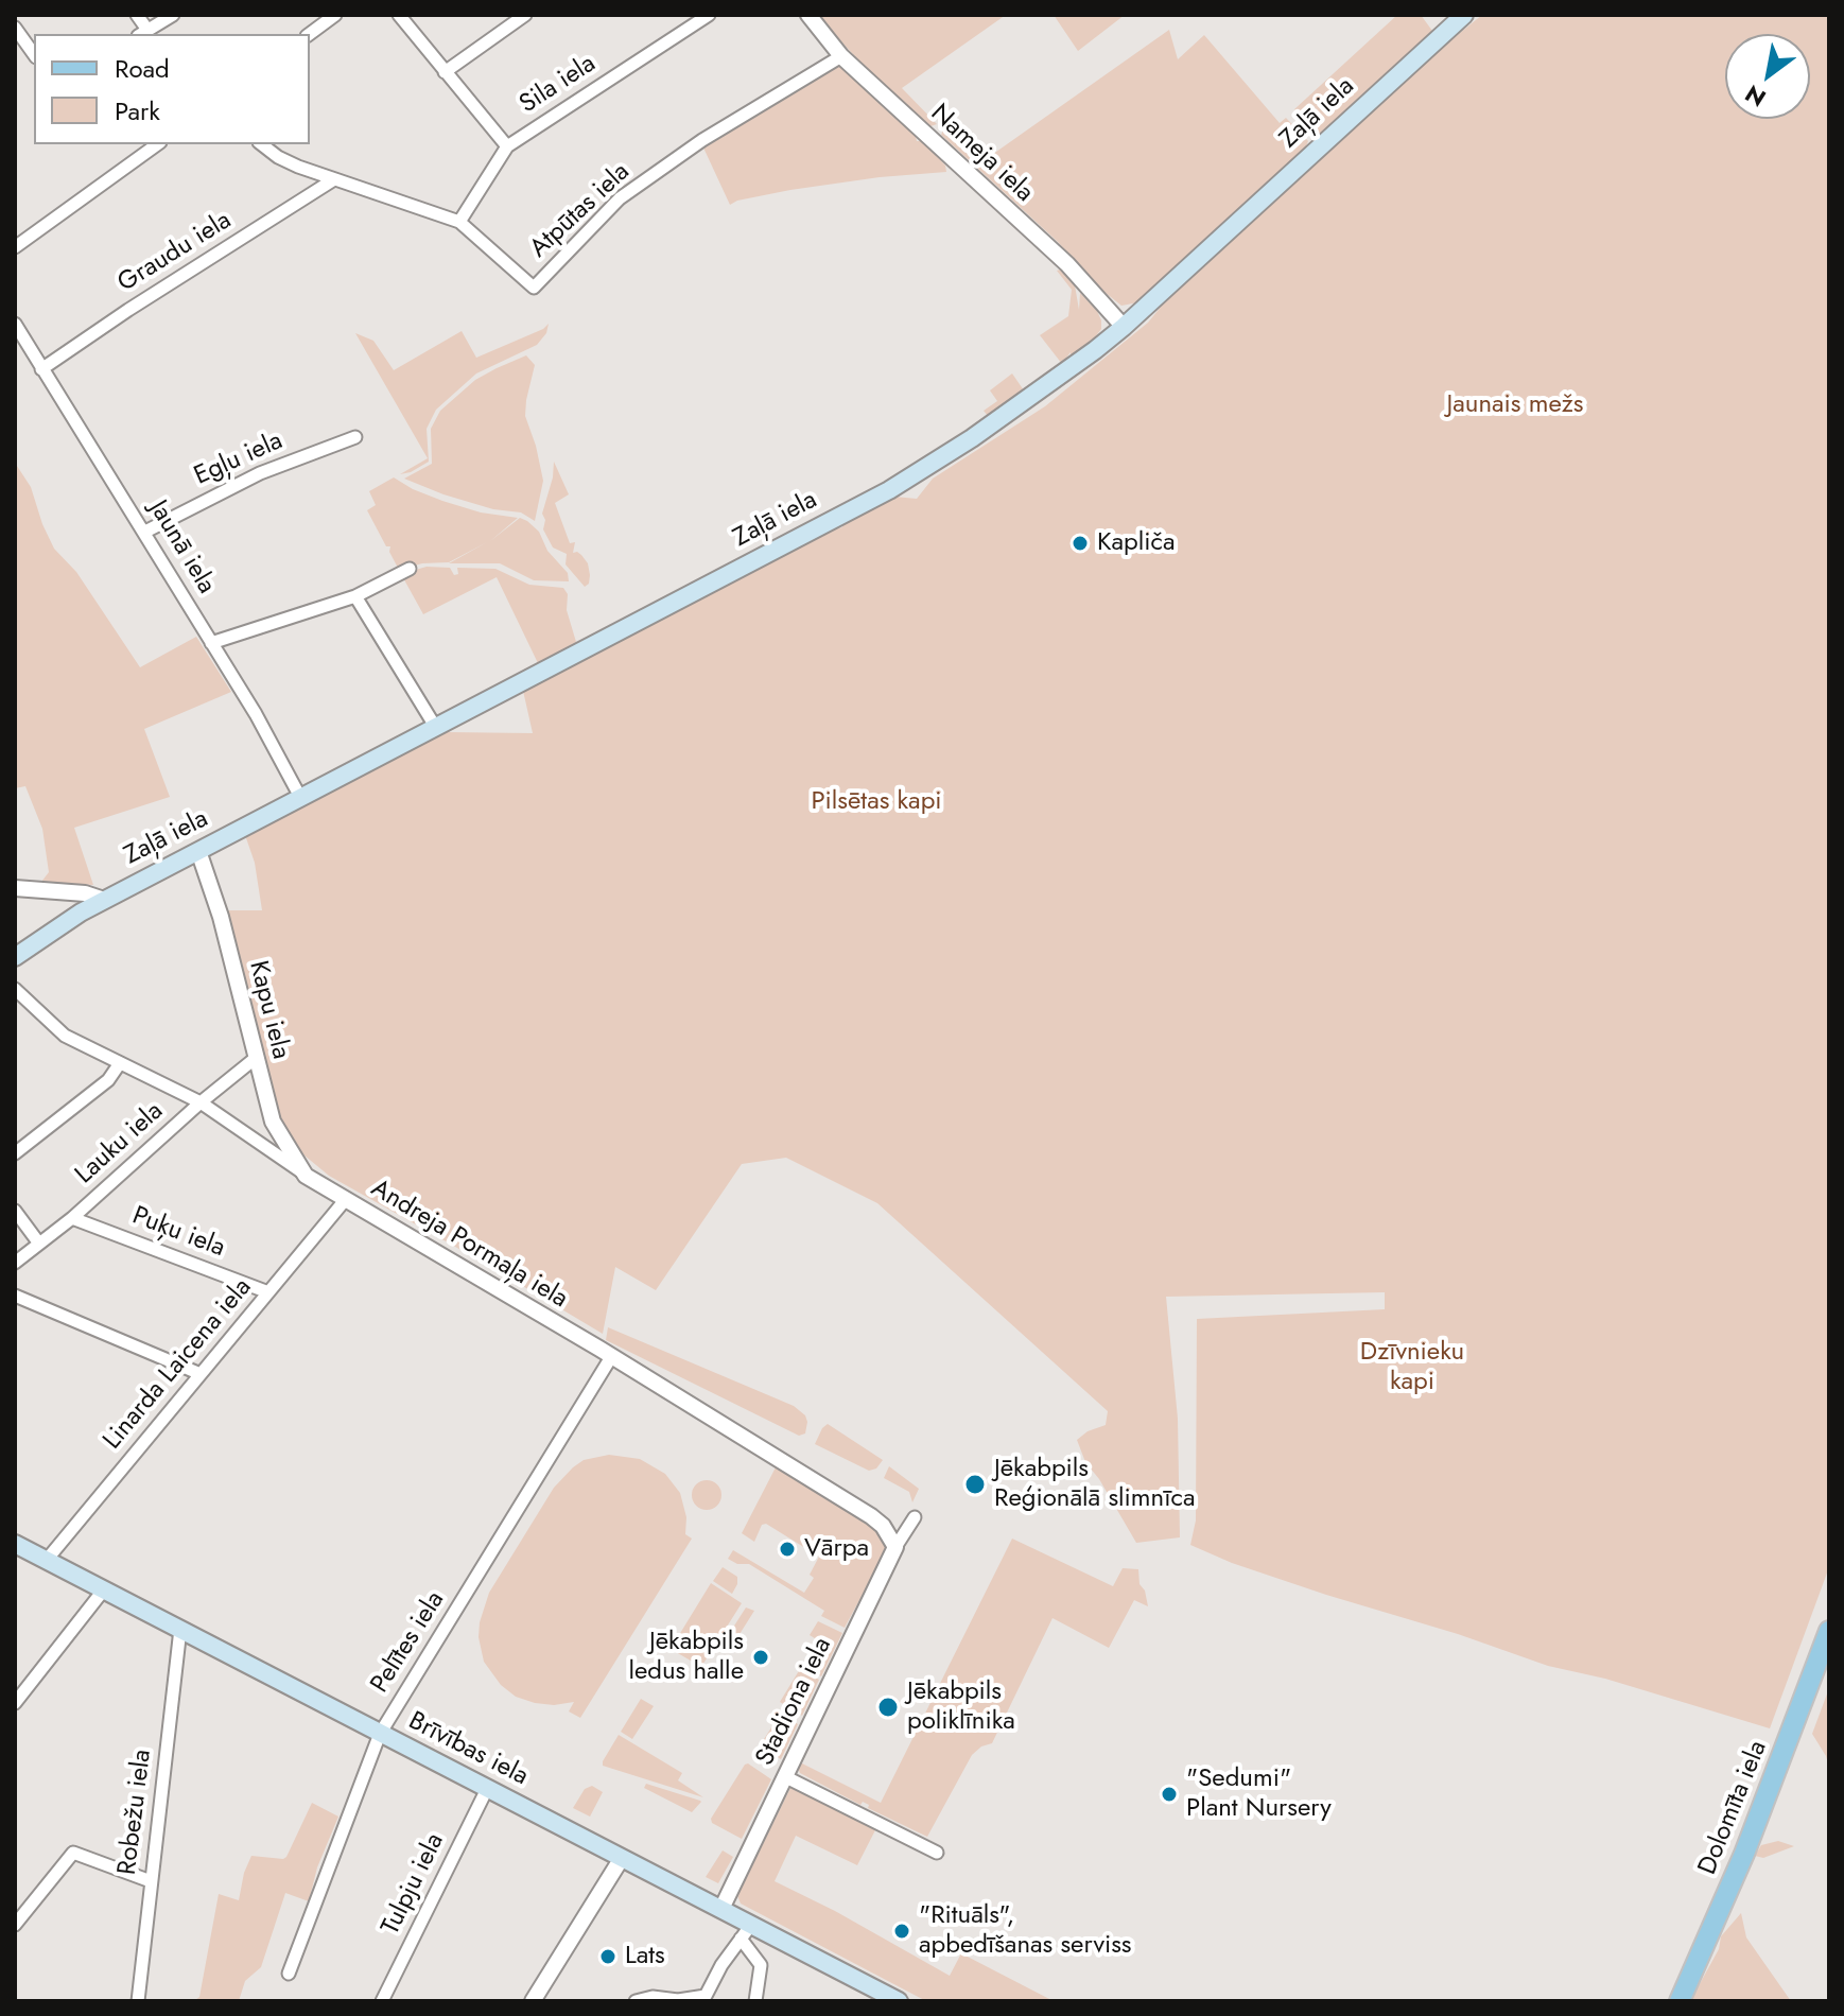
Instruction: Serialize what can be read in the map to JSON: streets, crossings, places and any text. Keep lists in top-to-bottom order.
{
  "streets": {
    "main road": ["Zaļā iela", "Brīvības iela", "Dolomīta iela"],
    "street": [
      "Sila iela",
      "Nameja iela",
      "Atpūtas iela",
      "Graudu iela",
      "Egļu iela",
      "Jaunā iela",
      "Kapu iela",
      "Lauku iela",
      "Puķu iela",
      "Andreja Pormaļa iela",
      "Linarda Laicena iela",
      "Pelītes iela",
      "Stadiona iela",
      "Robežu iela",
      "Tulpju iela"
    ]
  },
  "crossings": [
    ["Sila iela", "Atpūtas iela"],
    ["Zaļā iela", "Nameja iela"],
    ["Zaļā iela", "Jaunā iela"],
    ["Zaļā iela", "Kapu iela"],
    ["Nameja iela", "Atpūtas iela"],
    ["Atpūtas iela", "Graudu iela"],
    ["Graudu iela", "Jaunā iela"],
    ["Egļu iela", "Jaunā iela"],
    ["Kapu iela", "Lauku iela"],
    ["Kapu iela", "Andreja Pormaļa iela"],
    ["Lauku iela", "Puķu iela"],
    ["Lauku iela", "Andreja Pormaļa iela"],
    ["Puķu iela", "Linarda Laicena iela"],
    ["Andreja Pormaļa iela", "Linarda Laicena iela"],
    ["Andreja Pormaļa iela", "Pelītes iela"],
    ["Andreja Pormaļa iela", "Stadiona iela"],
    ["Linarda Laicena iela", "Brīvības iela"],
    ["Pelītes iela", "Brīvības iela"],
    ["Stadiona iela", "Brīvības iela"],
    ["Brīvības iela", "Robežu iela"],
    ["Brīvības iela", "Tulpju iela"]
  ],
  "parks": ["Jaunais mežs", "Pilsētas kapi", "Dzīvnieku kapi"],
  "places": [
    "Kapliča",
    "Jēkabpils Reģionālā slimnīca",
    "Vārpa",
    "Jēkabpils ledus halle",
    "Jēkabpils poliklīnika",
    "\"Sedumi\" Plant Nursery",
    "\"Rituāls\", apbedīšanas serviss",
    "Lats"
  ],
  "legend": ["Road", "Park"],
  "north": "bottom left"
}
